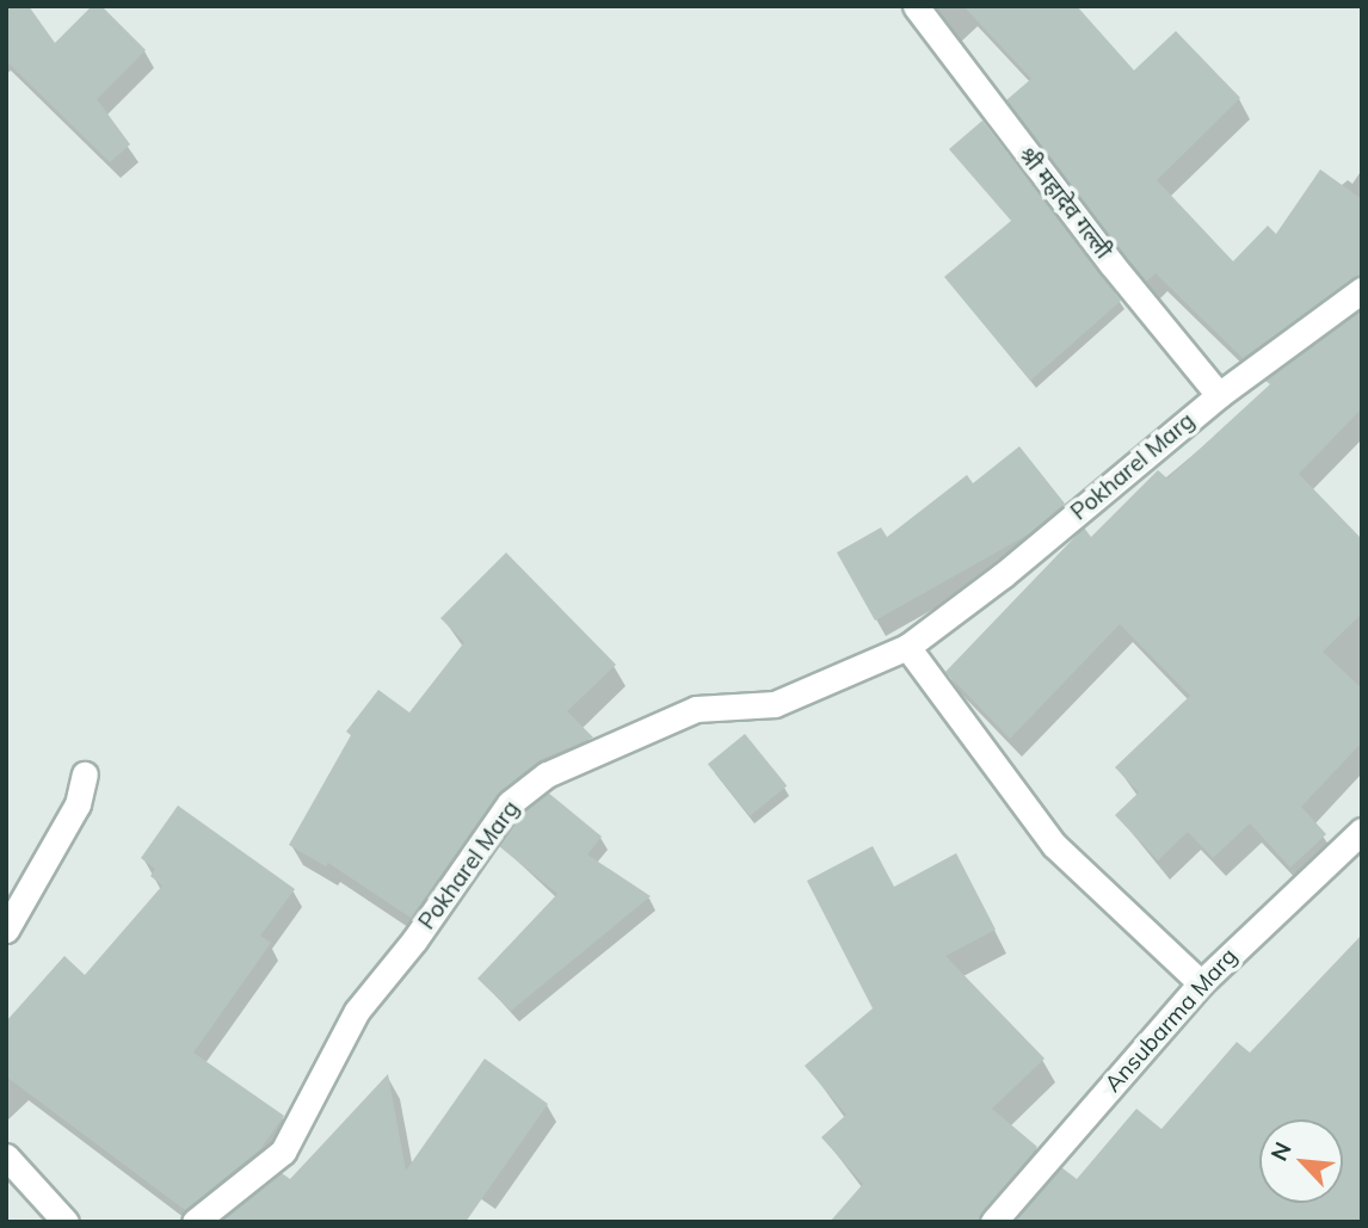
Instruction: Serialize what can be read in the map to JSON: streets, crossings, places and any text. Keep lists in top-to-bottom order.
{
  "streets": {
    "street": ["श्री महादेव गल्ली", "Pokharel Marg", "Ansubarma Marg"]
  },
  "crossings": [
    ["श्री महादेव गल्ली", "Pokharel Marg"]
  ],
  "north": "top left"
}
